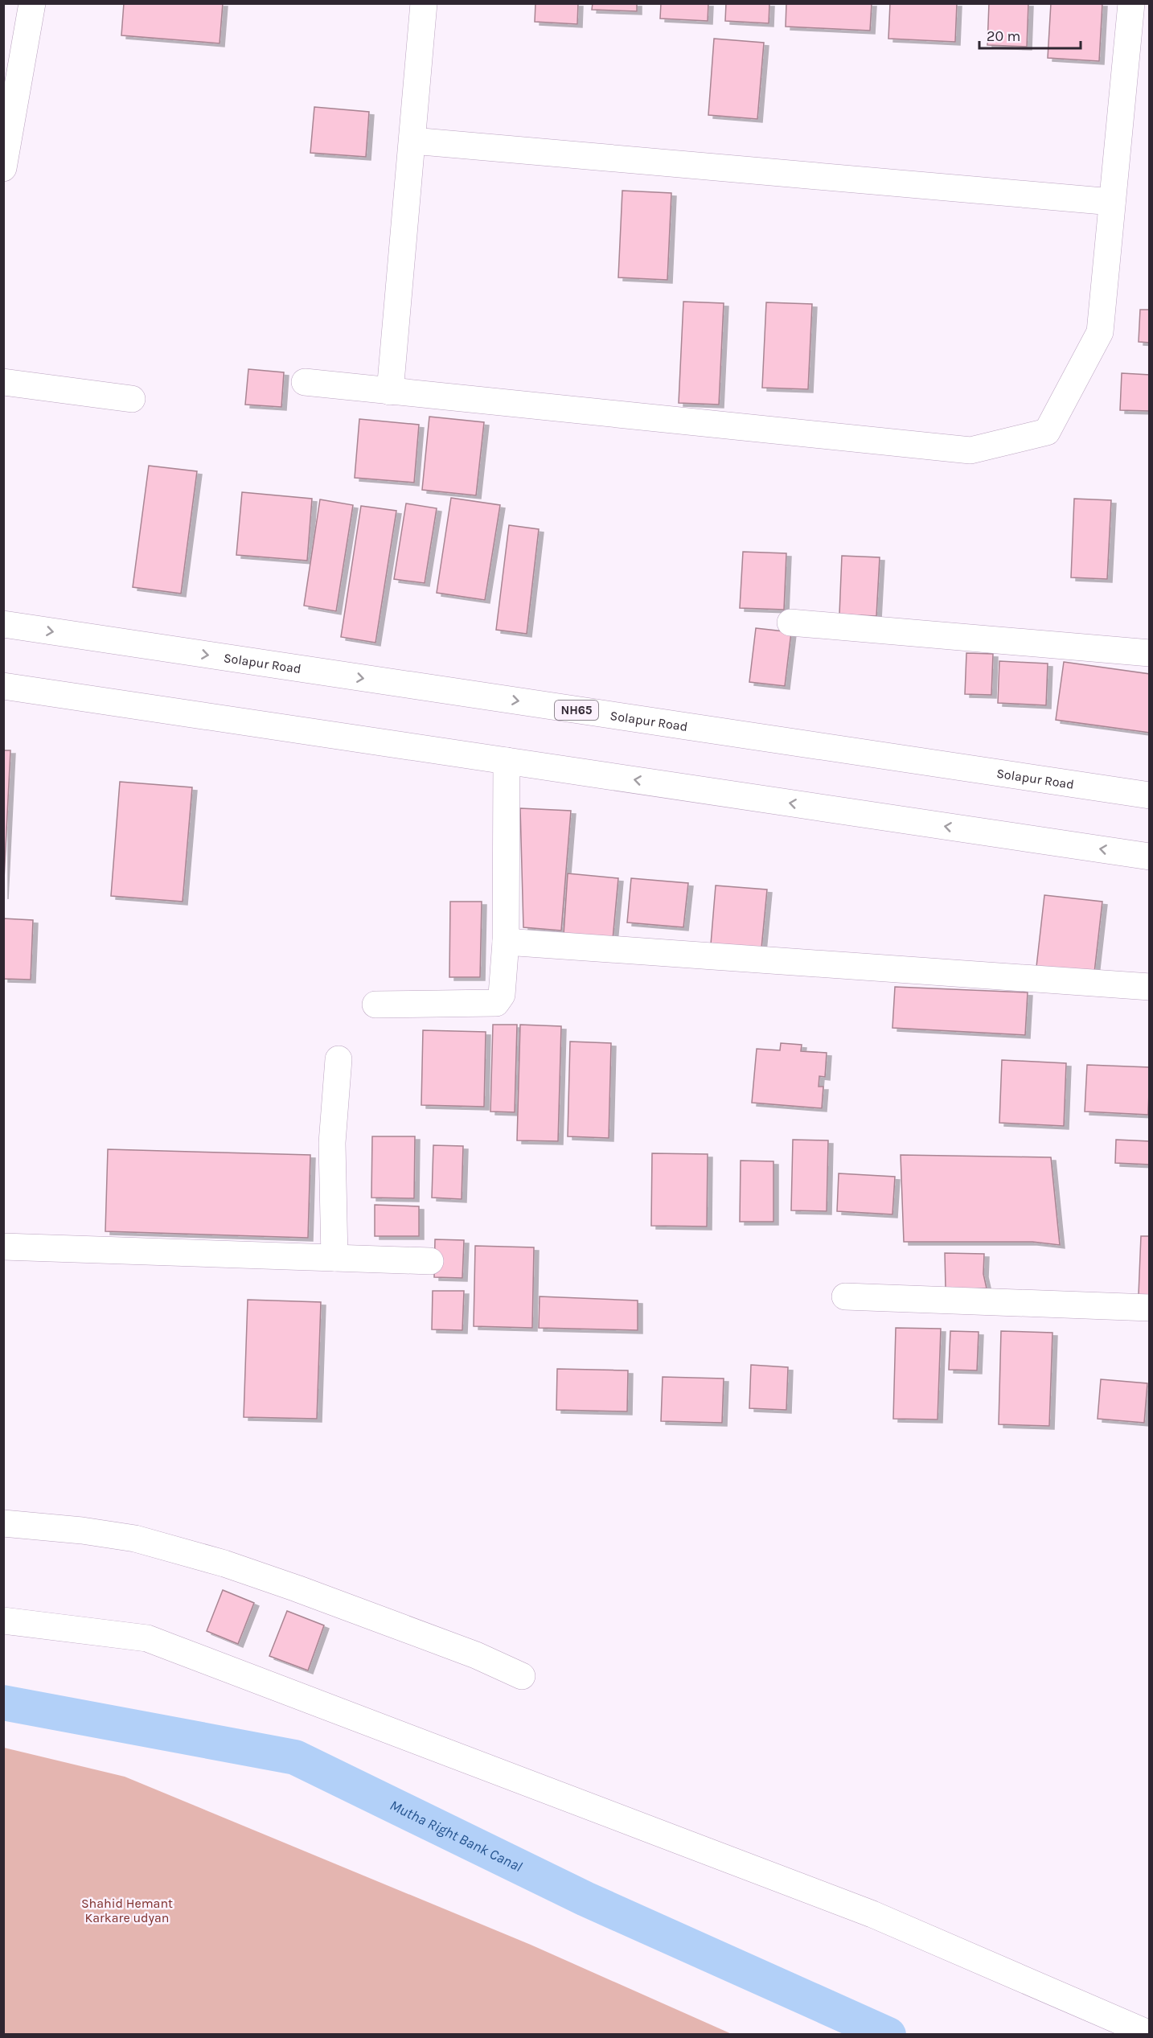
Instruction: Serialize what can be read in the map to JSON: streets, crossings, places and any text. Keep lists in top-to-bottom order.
{
  "streets": {
    "main road": ["Solapur Road", "NH65"]
  },
  "water": ["Mutha Right Bank Canal"],
  "parks": ["Shahid Hemant Karkare udyan"],
  "scale_bar": "20 m"
}
